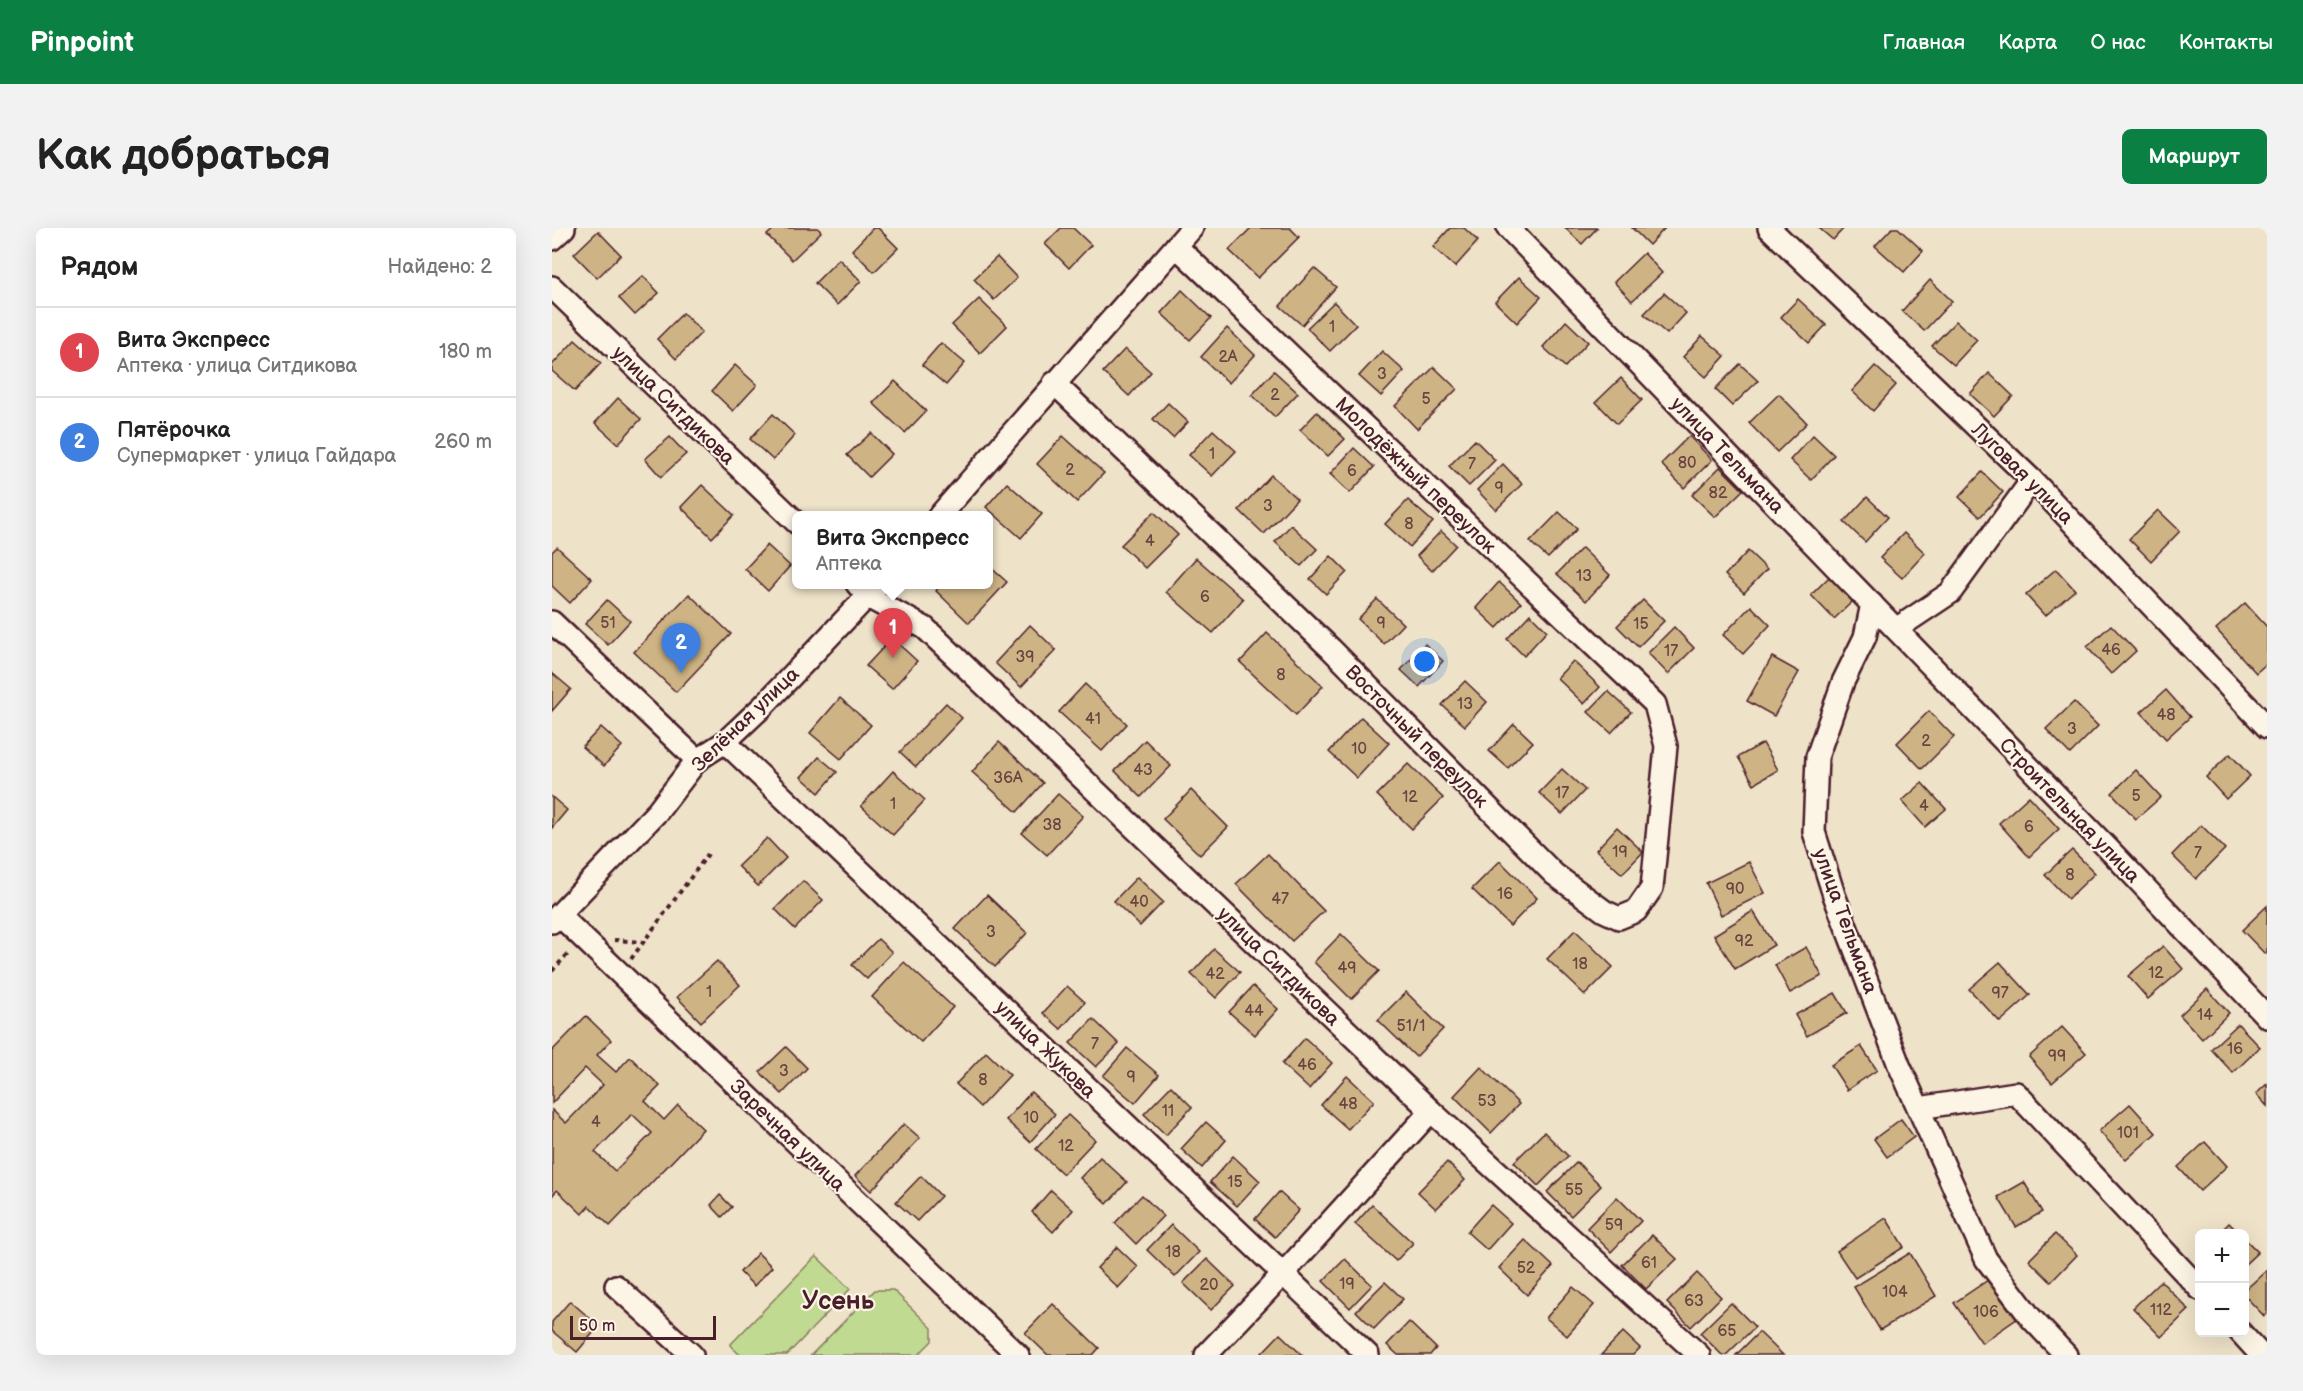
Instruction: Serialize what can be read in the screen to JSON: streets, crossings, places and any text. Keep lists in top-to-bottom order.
{
  "streets": {
    "street": [
      "улица Ситдикова",
      "улица Тельмана",
      "Луговая улица",
      "Молодёжный переулок",
      "Зелёная улица",
      "Восточный переулок",
      "Строительная улица",
      "улица Жукова",
      "Заречная улица"
    ]
  },
  "crossings": [
    ["улица Ситдикова", "Зелёная улица"],
    ["улица Тельмана", "Строительная улица"],
    ["Молодёжный переулок", "Восточный переулок"],
    ["Зелёная улица", "улица Жукова"],
    ["Зелёная улица", "Заречная улица"]
  ],
  "districts": ["Усень"],
  "house_numbers": [
    "1",
    "2А",
    "3",
    "2",
    "5",
    "1",
    "80",
    "7",
    "2",
    "6",
    "9",
    "82",
    "3",
    "8",
    "4",
    "13",
    "6",
    "51",
    "9",
    "15",
    "46",
    "17",
    "39",
    "8",
    "13",
    "48",
    "41",
    "3",
    "2",
    "10",
    "43",
    "36А",
    "17",
    "5",
    "12",
    "1",
    "4",
    "38",
    "6",
    "19",
    "7",
    "8",
    "90",
    "16",
    "47",
    "40",
    "3",
    "92",
    "18",
    "49",
    "12",
    "42",
    "1",
    "97",
    "44",
    "14",
    "51/1",
    "7",
    "16",
    "99",
    "46",
    "3",
    "9",
    "8",
    "53",
    "48",
    "11",
    "10",
    "4",
    "101",
    "12",
    "15",
    "55",
    "59",
    "18",
    "61",
    "52",
    "19",
    "20",
    "104",
    "63",
    "112",
    "106",
    "65"
  ],
  "scale_bar": "50 m",
  "page": {
    "header": "Pinpoint",
    "nav": [
      "Главная",
      "Карта",
      "О нас",
      "Контакты"
    ],
    "buttons": "Маршрут",
    "title": "Как добраться",
    "heading": ["Рядом", "Найдено: 2"],
    "list": [
      {
        "mark": "1",
        "name": "Вита Экспресс",
        "note": "Аптека · улица Ситдикова",
        "value": "180 m"
      },
      {
        "mark": "2",
        "name": "Пятёрочка",
        "note": "Супермаркет · улица Гайдара",
        "value": "260 m"
      }
    ],
    "popup": ["Вита Экспресс", "Аптека"],
    "pins": ["1", "2"],
    "map_buttons": ["+", "−"],
    "scale": "50 m"
  }
}
